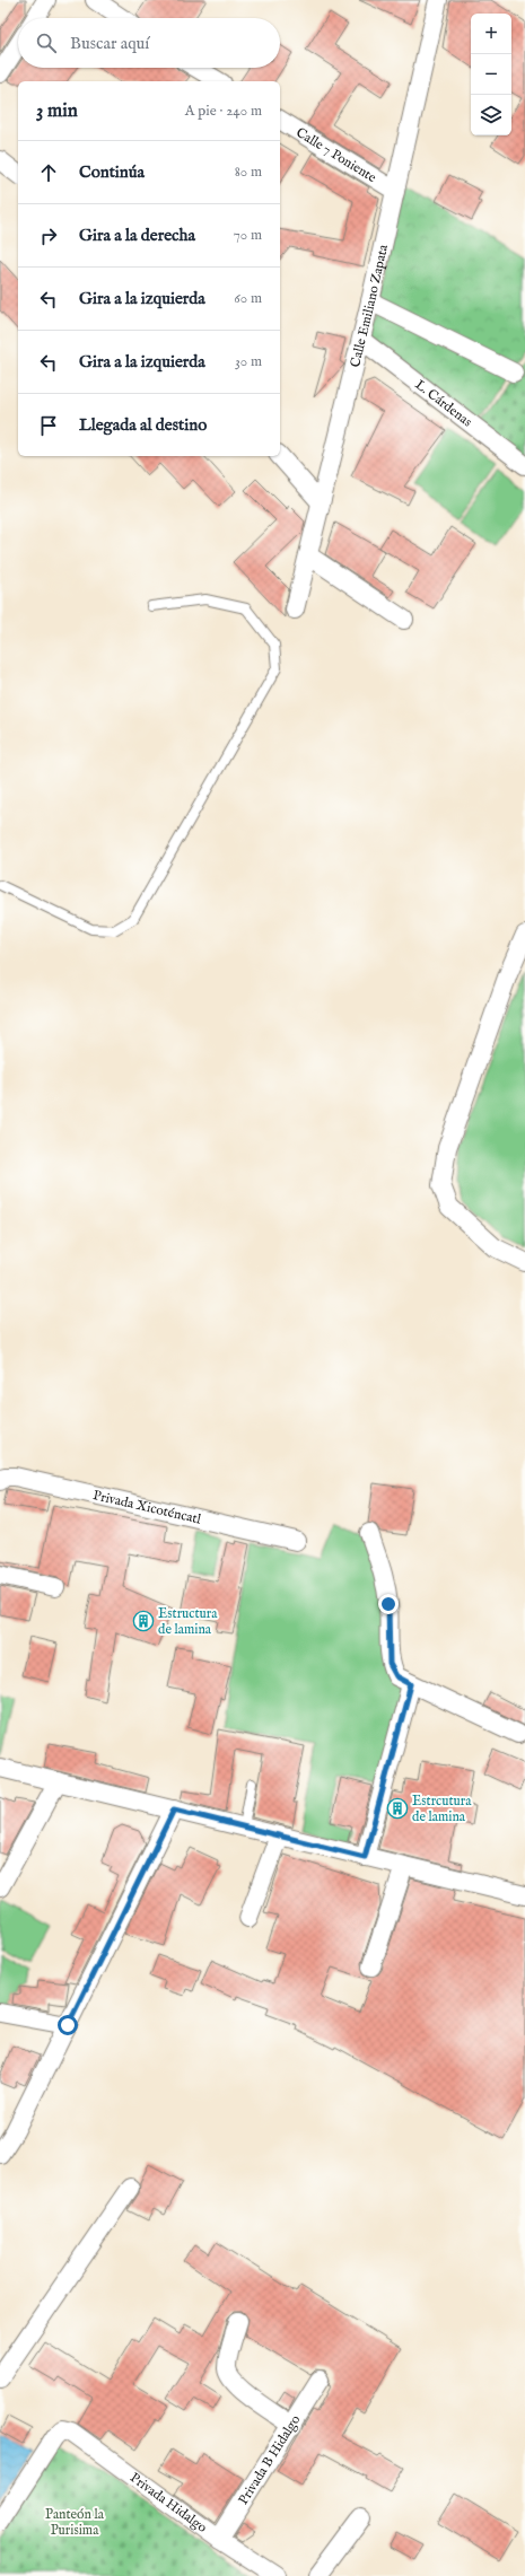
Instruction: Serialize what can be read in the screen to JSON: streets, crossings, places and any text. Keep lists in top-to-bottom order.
{
  "streets": {
    "street": [
      "Calle 7 Poniente",
      "Calle Emiliano Zapata",
      "L. Cárdenas",
      "Privada Xicoténcatl",
      "Privada B Hidalgo",
      "Privada Hidalgo"
    ]
  },
  "crossings": [
    ["Calle 7 Poniente", "Calle Emiliano Zapata"],
    ["Calle Emiliano Zapata", "L. Cárdenas"],
    ["Privada B Hidalgo", "Privada Hidalgo"]
  ],
  "parks": ["Panteón la Purisima"],
  "places": {
    "building": ["Estructura de lamina", "Estrcutura de lamina"]
  },
  "page": {
    "map_buttons": ["+", "−"],
    "search": "Buscar aquí",
    "heading": ["3 min", "A pie · 240 m"],
    "list": [
      ["Continúa", "80 m"],
      ["Gira a la derecha", "70 m"],
      ["Gira a la izquierda", "60 m"],
      ["Gira a la izquierda", "30 m"],
      "Llegada al destino"
    ]
  }
}
